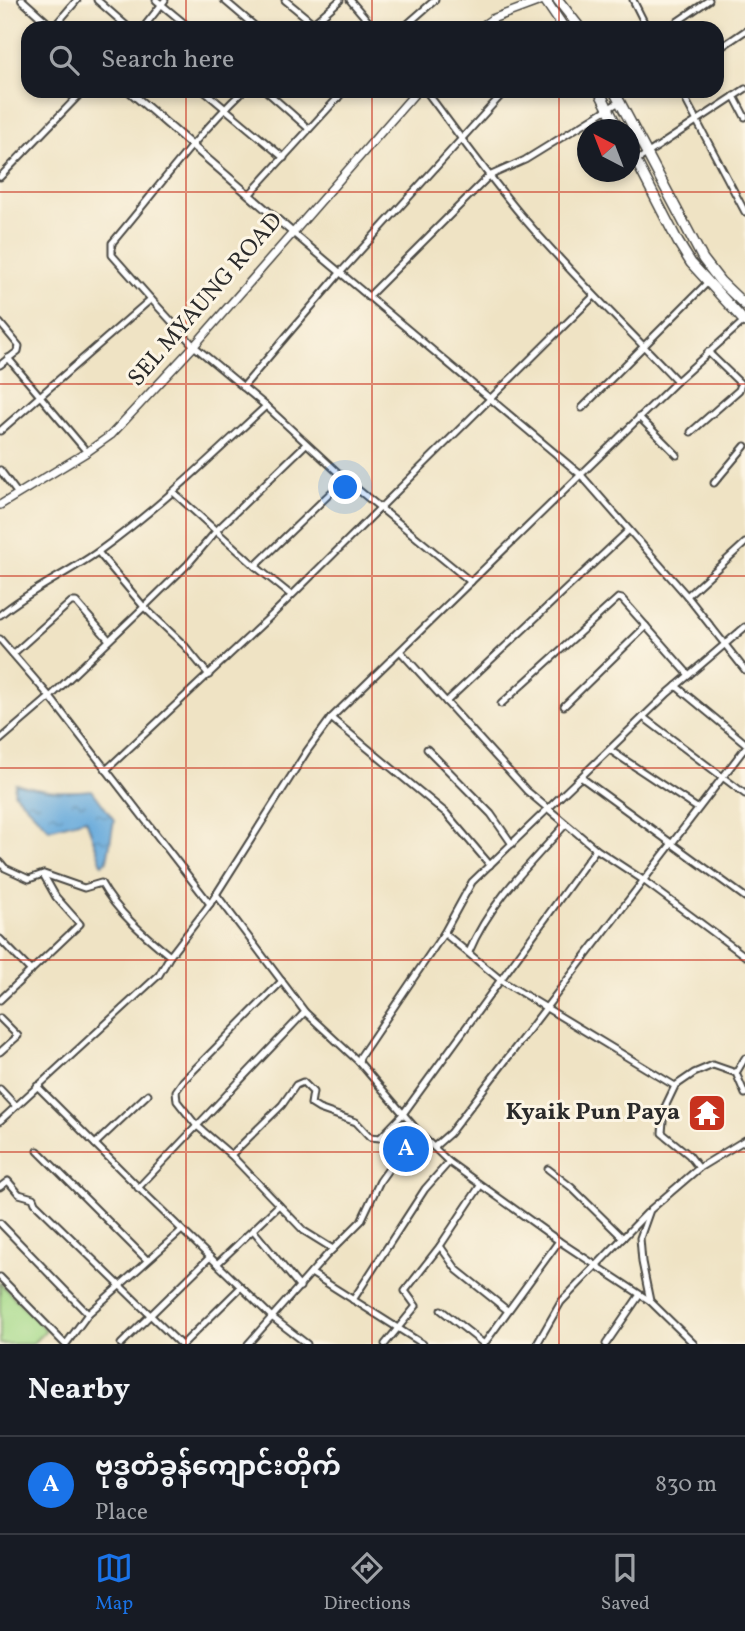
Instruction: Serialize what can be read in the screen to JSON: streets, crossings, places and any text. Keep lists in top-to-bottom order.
{
  "streets": {
    "main road": ["SEL MYAUNG ROAD"]
  },
  "places": {
    "temple": ["Kyaik Pun Paya"]
  },
  "north": "top left",
  "page": {
    "search": "Search here",
    "pins": "A",
    "heading": "Nearby",
    "list": [
      {
        "mark": "A",
        "name": "ဗုဒ္ဓတံခွန်ကျောင်းတိုက်",
        "note": "Place",
        "value": "830 m"
      }
    ],
    "nav": ["Map", "Directions", "Saved"]
  }
}
